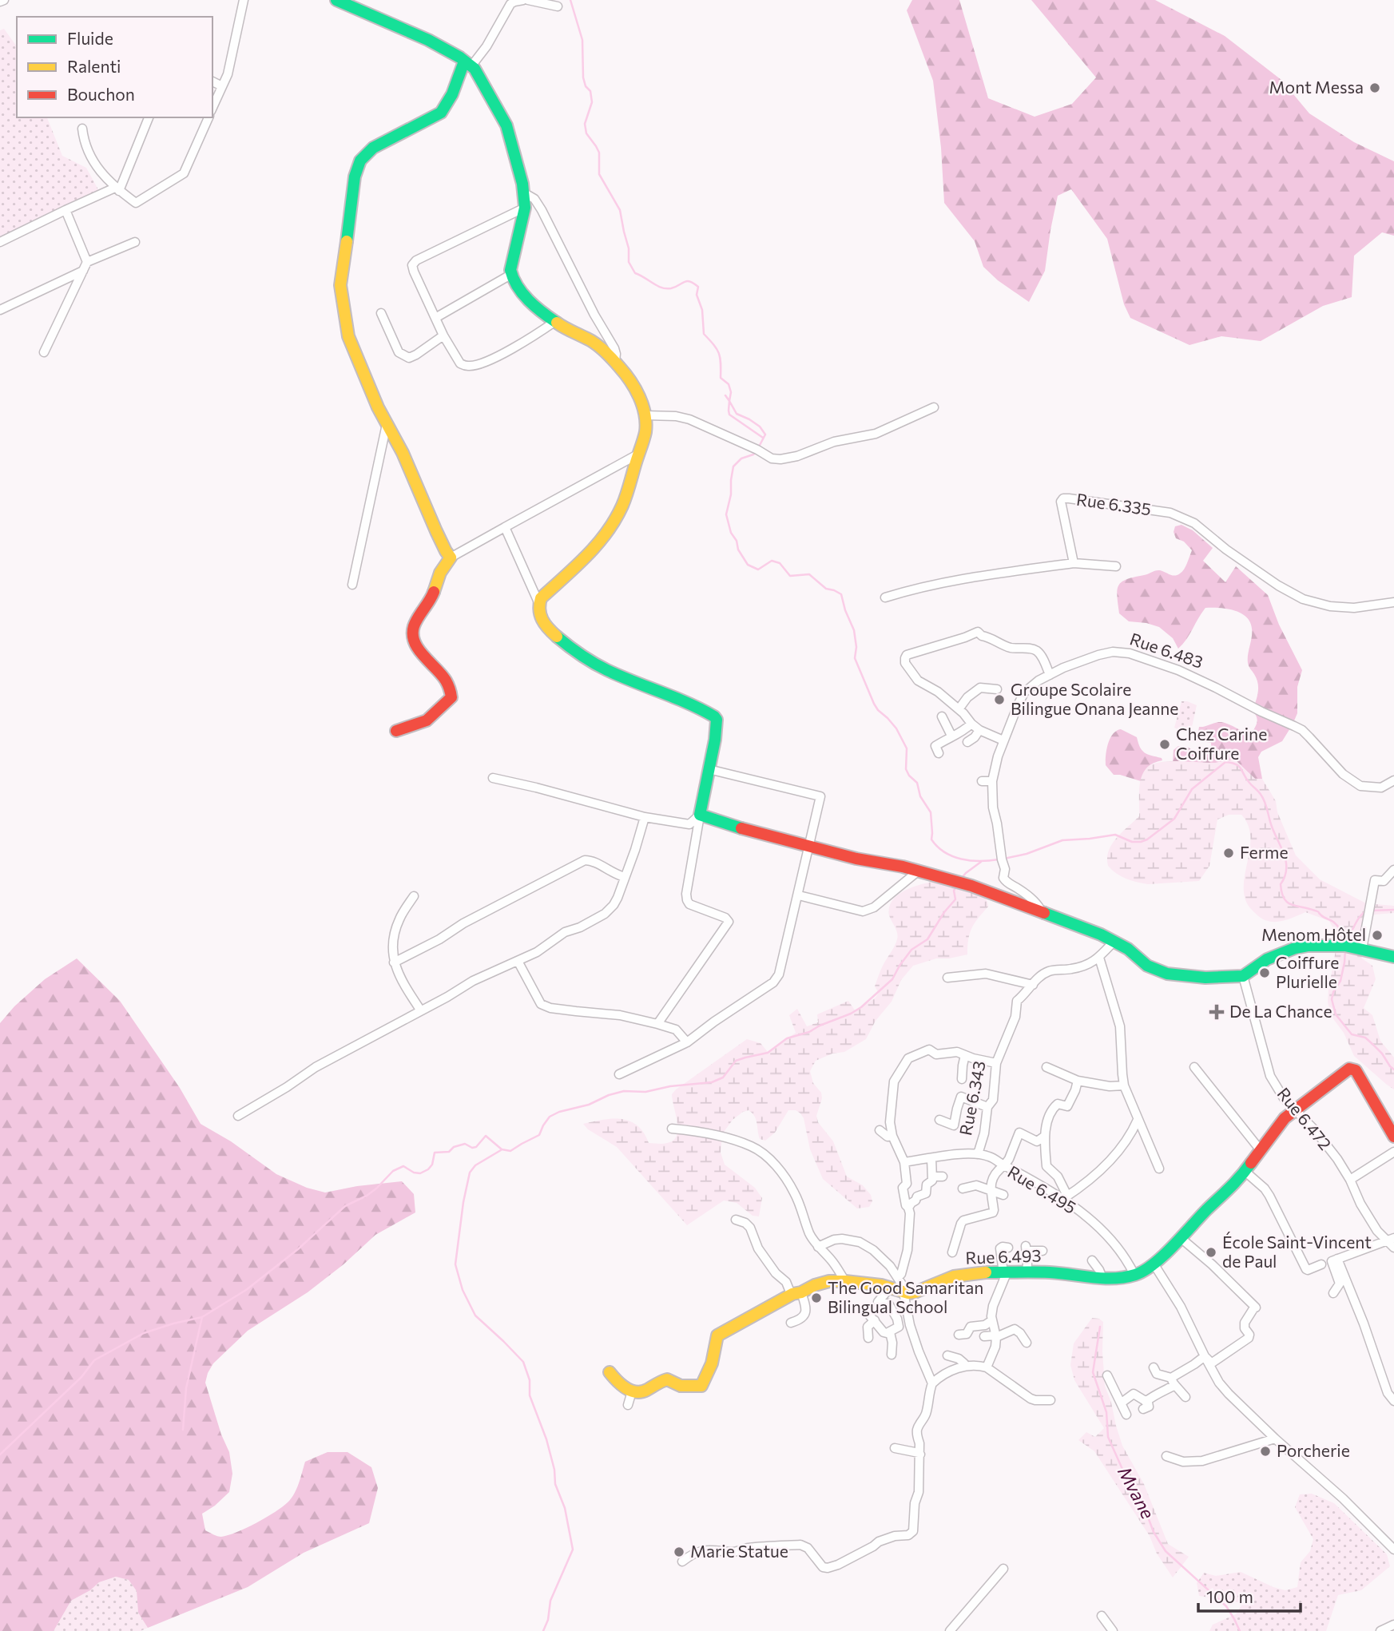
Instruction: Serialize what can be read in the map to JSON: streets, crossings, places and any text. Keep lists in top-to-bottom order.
{
  "streets": {
    "street": [
      "Rue 6.335",
      "Rue 6.483",
      "Rue 6.343",
      "Rue 6.472",
      "Rue 6.495",
      "Rue 6.493"
    ]
  },
  "crossings": [
    ["Rue 6.483", "Rue 6.343"],
    ["Rue 6.472", "Rue 6.493"],
    ["Rue 6.495", "Rue 6.493"]
  ],
  "water": ["Mvane"],
  "places": {
    "other": [
      "Mont Messa",
      "Groupe Scolaire Bilingue Onana Jeanne",
      "Chez Carine Coiffure",
      "Ferme",
      "Menom Hôtel",
      "Coiffure Plurielle",
      "École Saint-Vincent de Paul",
      "The Good Samaritan Bilingual School",
      "Porcherie",
      "Marie Statue"
    ],
    "health": ["De La Chance"]
  },
  "legend": ["Fluide", "Ralenti", "Bouchon"],
  "scale_bar": "100 m"
}
